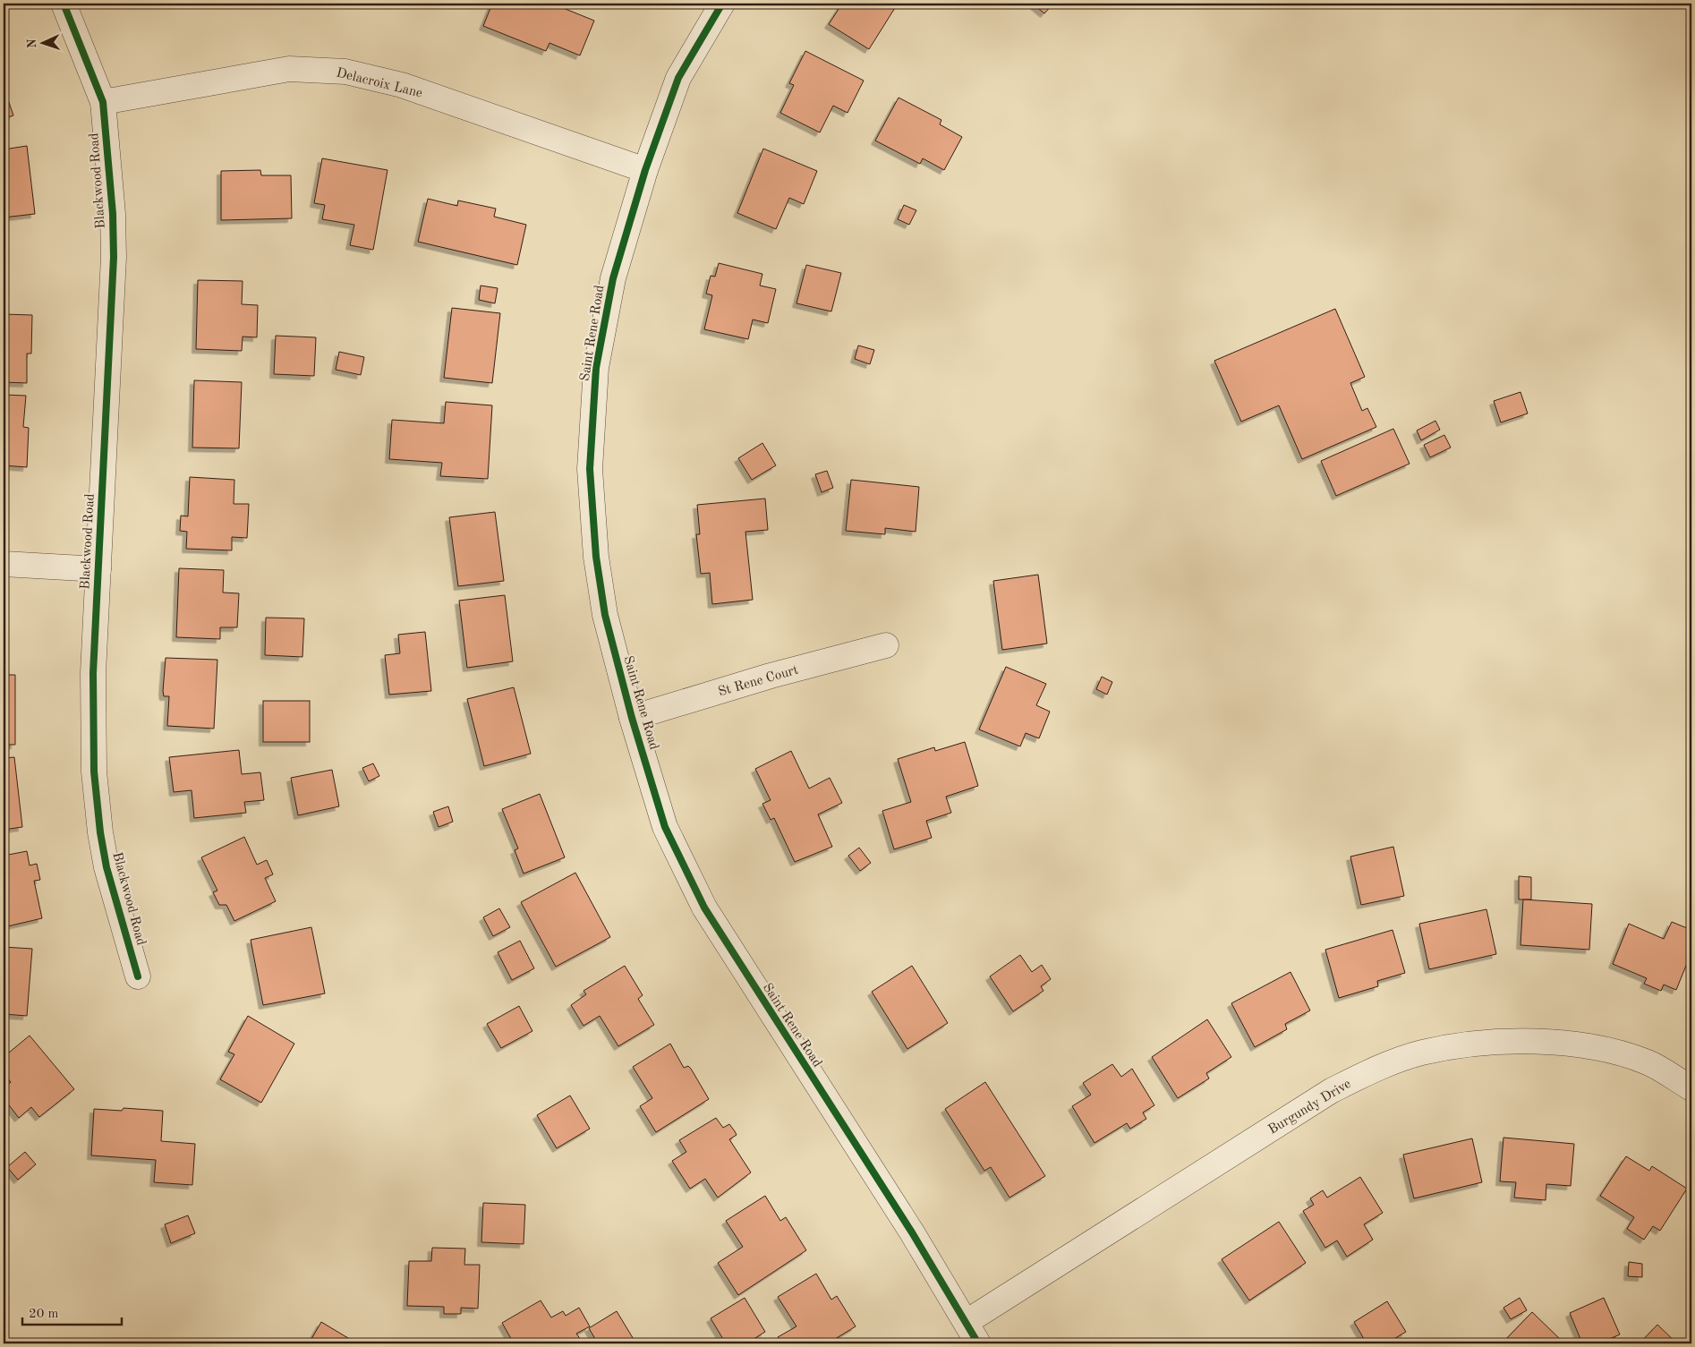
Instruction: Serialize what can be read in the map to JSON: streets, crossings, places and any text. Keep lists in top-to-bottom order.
{
  "streets": {
    "street": [
      "Delacroix Lane",
      "Blackwood Road",
      "Saint Rene Road",
      "St Rene Court",
      "Burgundy Drive"
    ]
  },
  "crossings": [
    ["Delacroix Lane", "Blackwood Road"],
    ["Delacroix Lane", "Saint Rene Road"],
    ["Saint Rene Road", "St Rene Court"],
    ["Saint Rene Road", "Burgundy Drive"]
  ],
  "scale_bar": "20 m",
  "north": "left"
}
